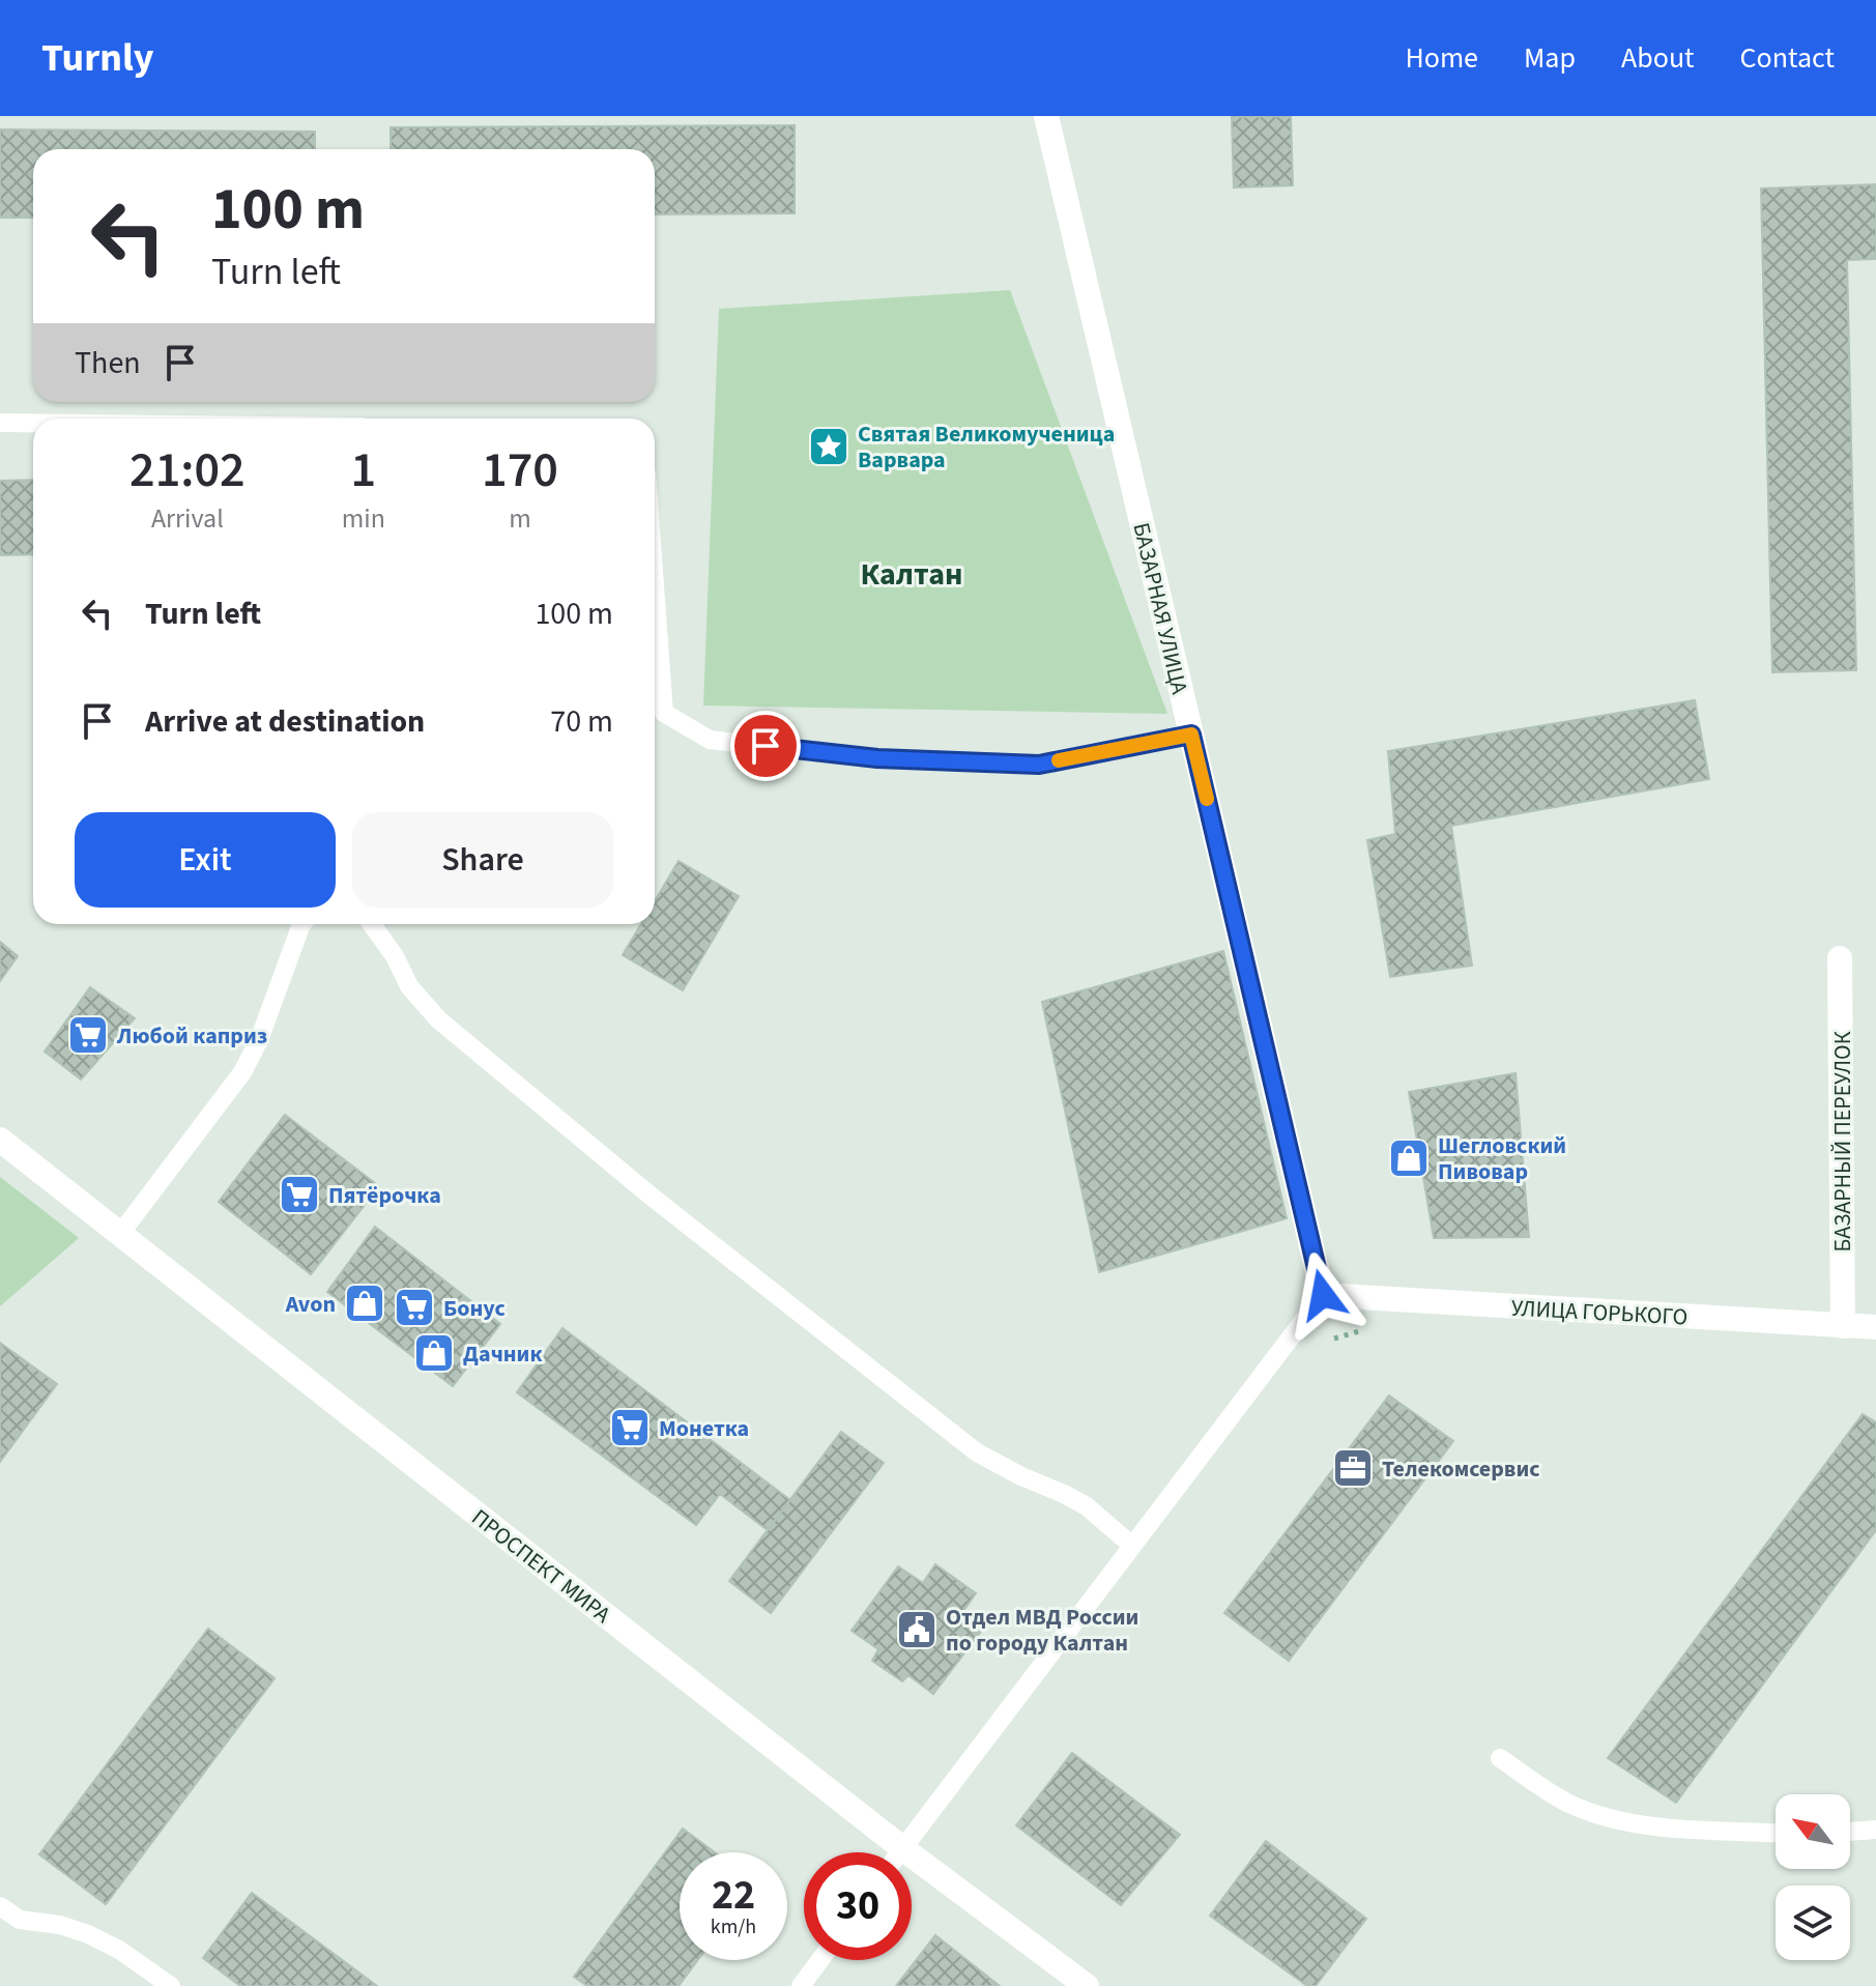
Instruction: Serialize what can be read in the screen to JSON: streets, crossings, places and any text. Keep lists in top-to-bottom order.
{
  "streets": {
    "street": [
      "БАЗАРНАЯ УЛИЦА",
      "БАЗАРНЫЙ ПЕРЕУЛОК",
      "УЛИЦА ГОРЬКОГО",
      "ПРОСПЕКТ МИРА"
    ]
  },
  "crossings": [
    ["БАЗАРНАЯ УЛИЦА", "УЛИЦА ГОРЬКОГО"],
    ["БАЗАРНЫЙ ПЕРЕУЛОК", "УЛИЦА ГОРЬКОГО"]
  ],
  "districts": ["Калтан"],
  "places": {
    "place": ["Святая Великомученица Варвара"],
    "supermarket": [
      "Любой каприз",
      "Пятёрочка",
      "Бонус",
      "Монетка"
    ],
    "shop": ["Шегловский Пивовар", "Avon", "Дачник"],
    "office": ["Телекомсервис"],
    "public building": ["Отдел МВД России по городу Калтан"]
  },
  "north": "top left",
  "page": {
    "header": "Turnly",
    "nav": [
      "Home",
      "Map",
      "About",
      "Contact"
    ],
    "turn": ["100 m", "Turn left"],
    "then": "Then",
    "eta": [
      "21:02",
      "Arrival",
      "1",
      "min",
      "170",
      "m"
    ],
    "list": [
      {
        "name": "Turn left",
        "value": "100 m"
      },
      {
        "name": "Arrive at destination",
        "value": "70 m"
      }
    ],
    "buttons": ["Exit", "Share"],
    "speed": "22 km/h",
    "limit": "30"
  }
}
